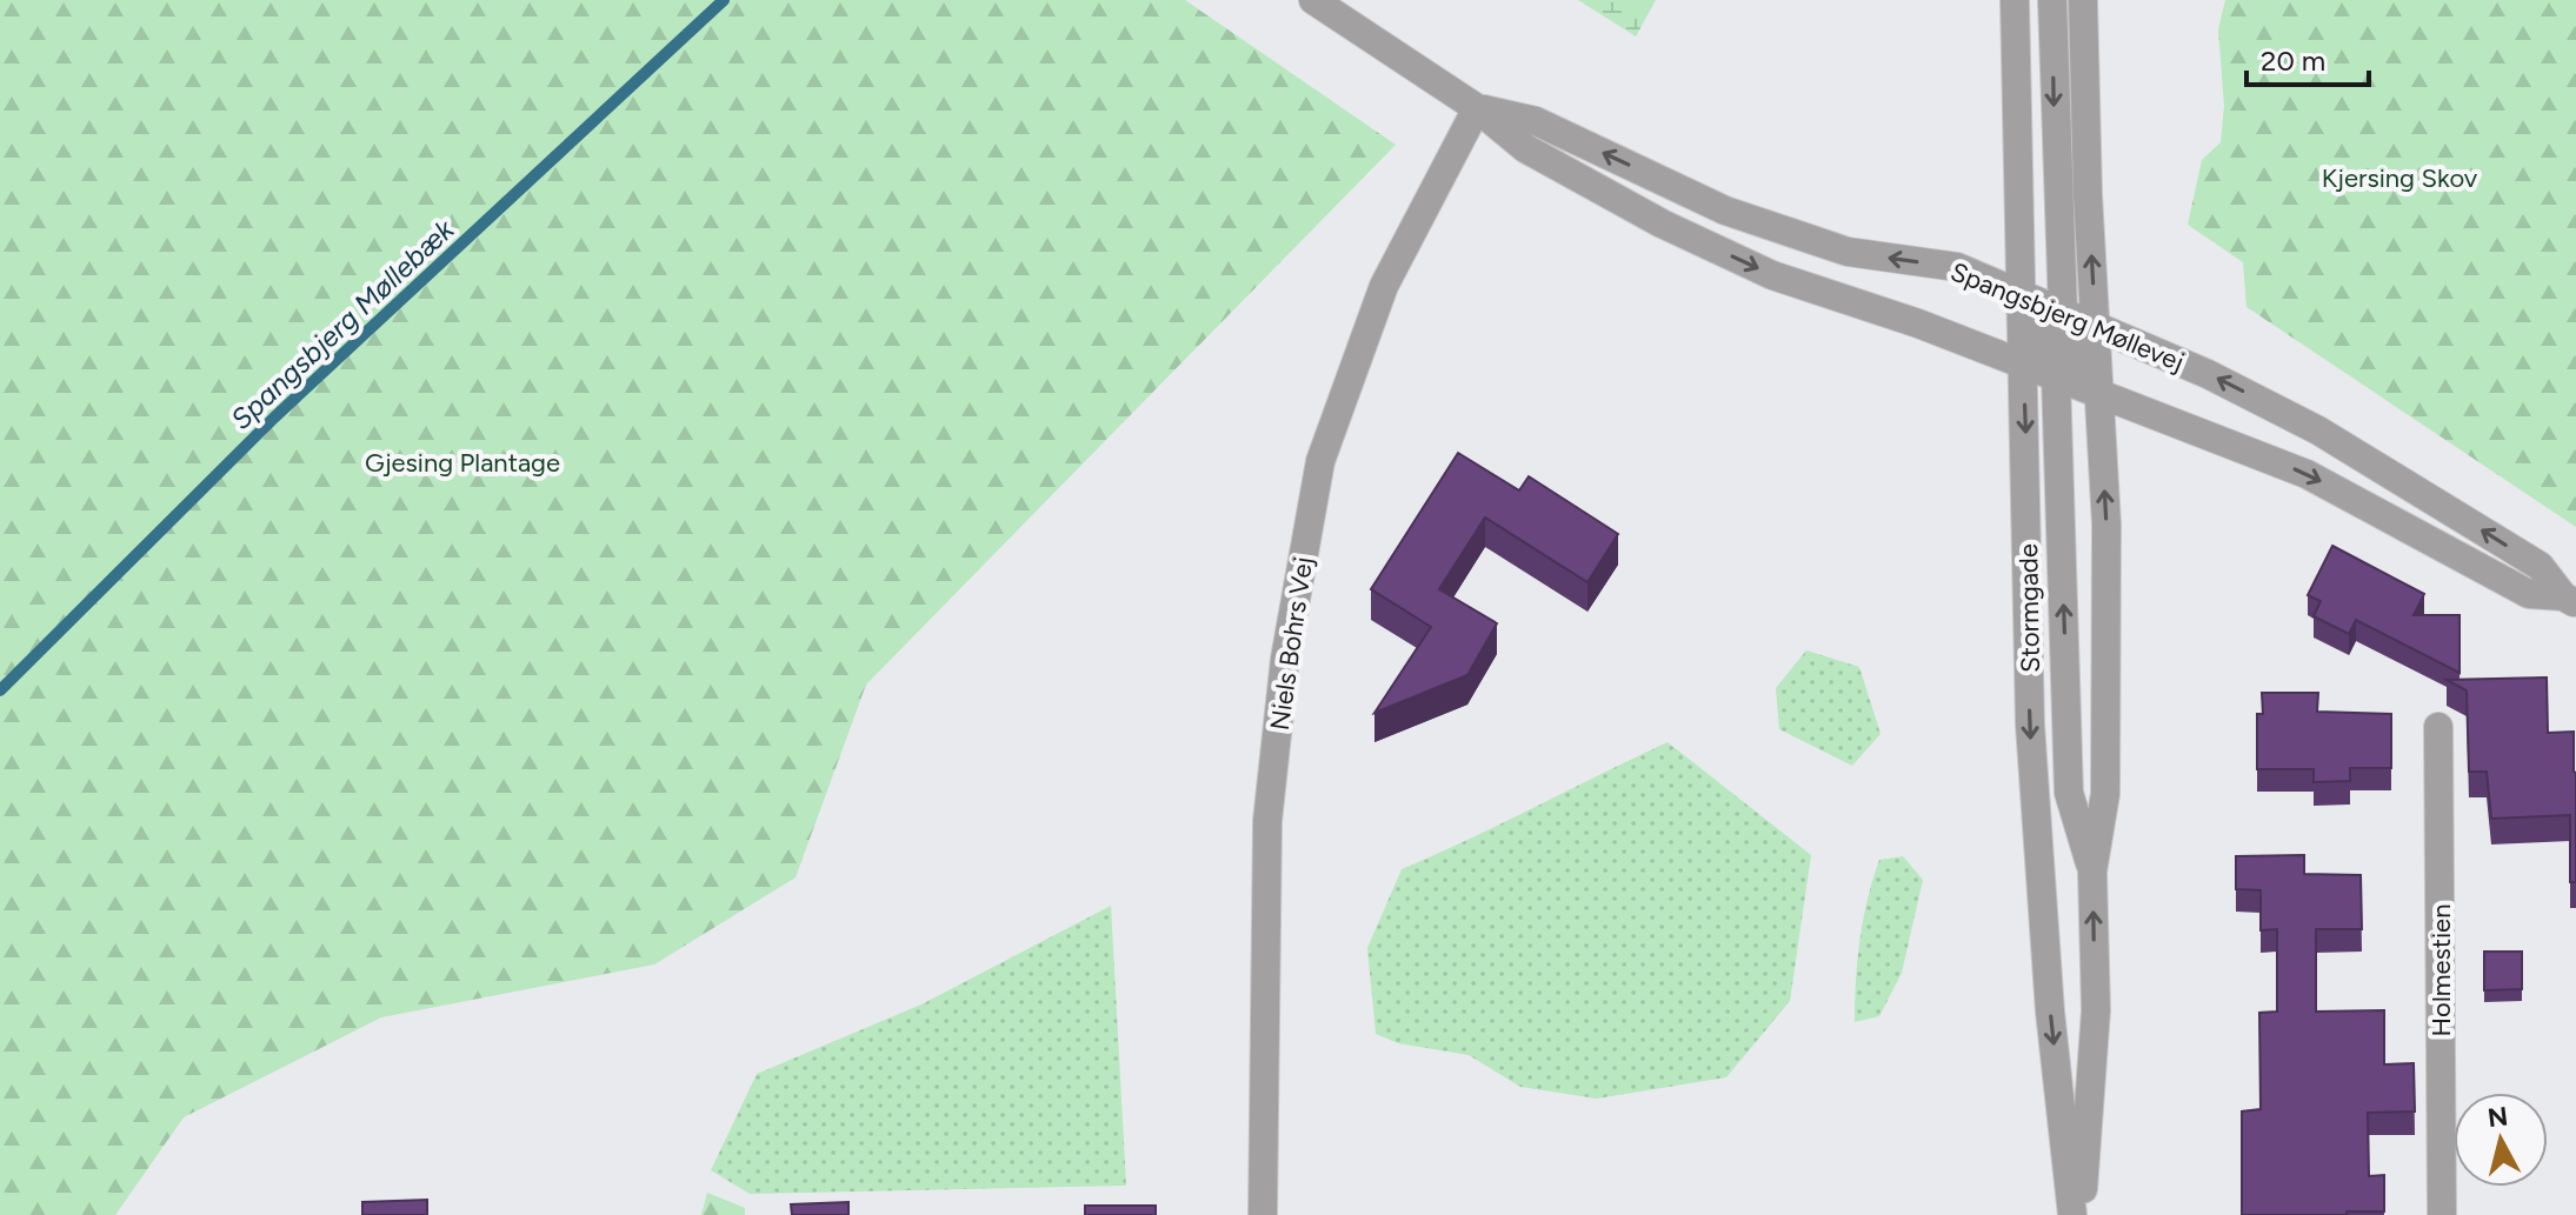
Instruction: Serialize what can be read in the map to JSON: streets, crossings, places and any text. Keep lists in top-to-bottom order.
{
  "streets": {
    "street": [
      "Spangsbjerg Møllevej",
      "Stormgade",
      "Niels Bohrs Vej",
      "Holmestien"
    ]
  },
  "crossings": [
    ["Spangsbjerg Møllevej", "Stormgade"],
    ["Spangsbjerg Møllevej", "Niels Bohrs Vej"]
  ],
  "water": ["Spangsbjerg Møllebæk"],
  "parks": ["Kjersing Skov", "Gjesing Plantage"],
  "scale_bar": "20 m",
  "north": "top"
}
